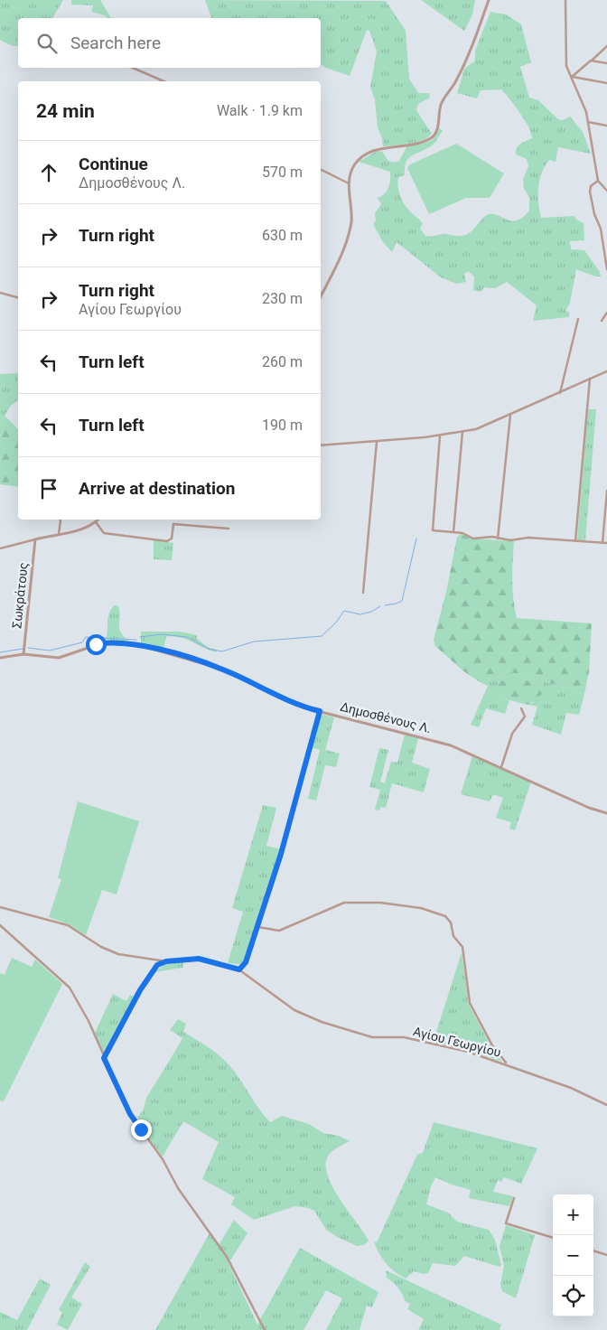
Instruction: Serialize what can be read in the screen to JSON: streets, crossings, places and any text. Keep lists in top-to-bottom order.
{
  "streets": {
    "street": ["Σωκράτους", "Δημοσθένους Λ.", "Αγίου Γεωργίου"]
  },
  "crossings": [
    ["Σωκράτους", "Δημοσθένους Λ."]
  ],
  "page": {
    "search": "Search here",
    "heading": ["24 min", "Walk · 1.9 km"],
    "list": [
      ["Continue", "Δημοσθένους Λ.", "570 m"],
      ["Turn right", "630 m"],
      ["Turn right", "Αγίου Γεωργίου", "230 m"],
      ["Turn left", "260 m"],
      ["Turn left", "190 m"],
      "Arrive at destination"
    ],
    "map_buttons": ["+", "−"]
  }
}
